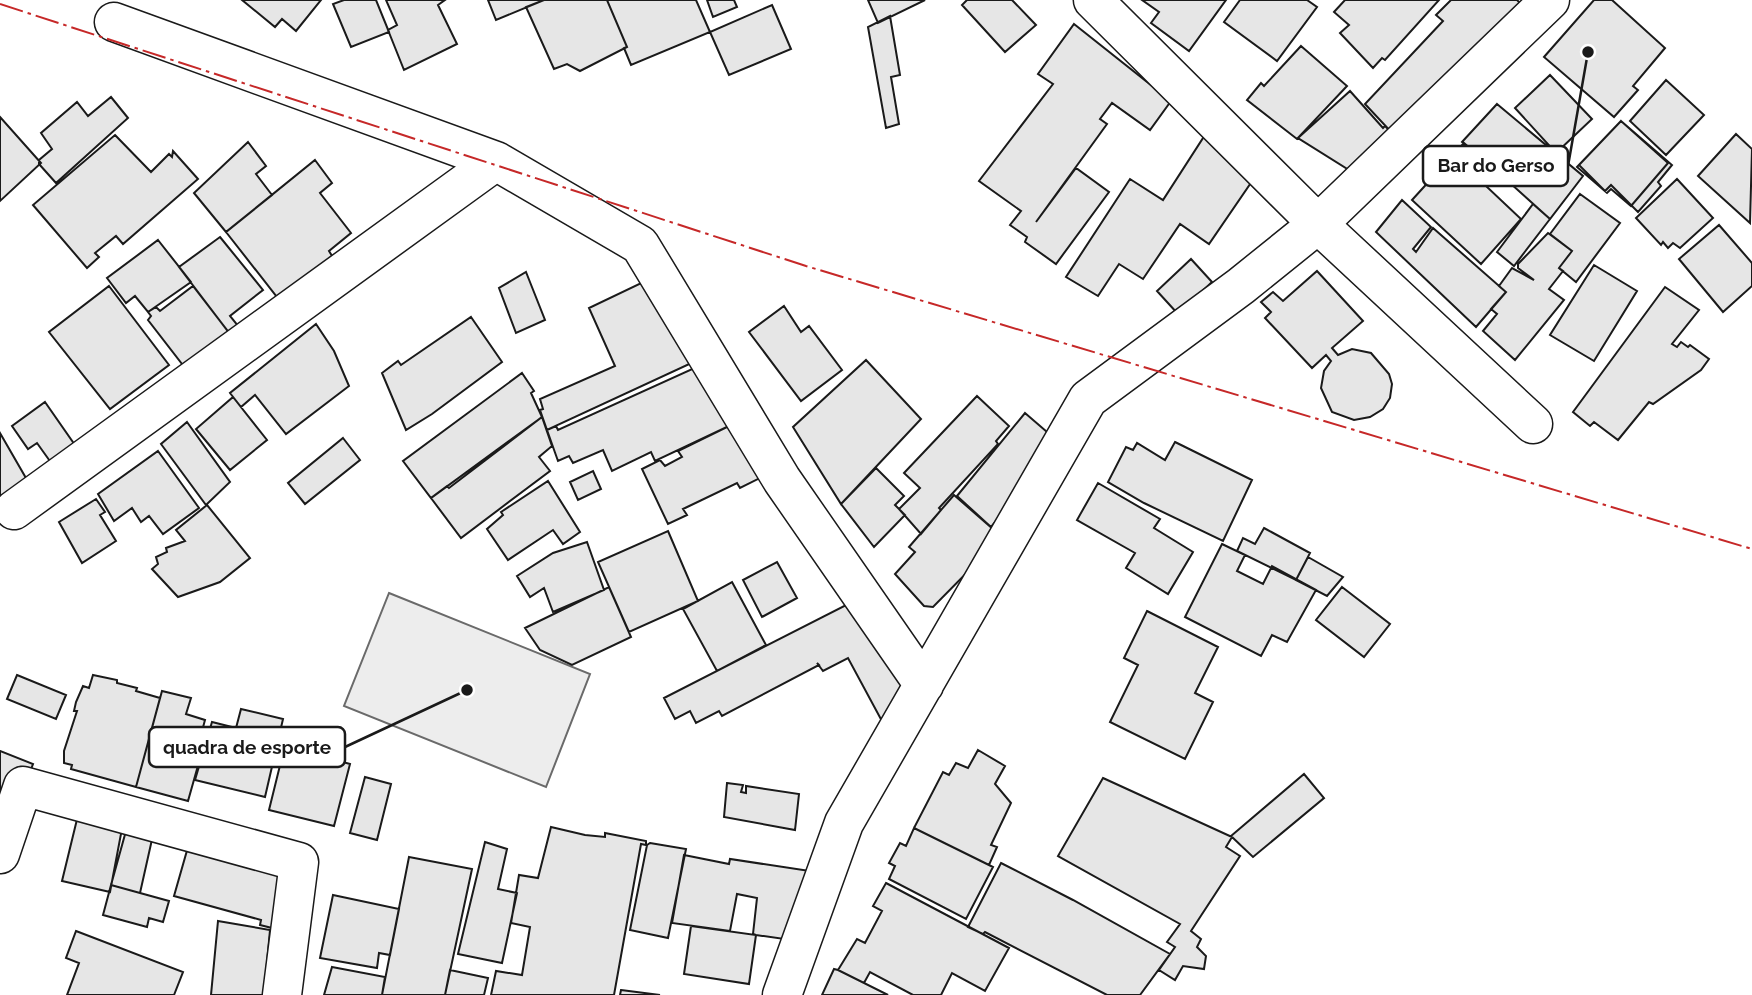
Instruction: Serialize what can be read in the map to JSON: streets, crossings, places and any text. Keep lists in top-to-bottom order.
{
  "places": ["Bar do Gerso", "quadra de esporte"]
}
